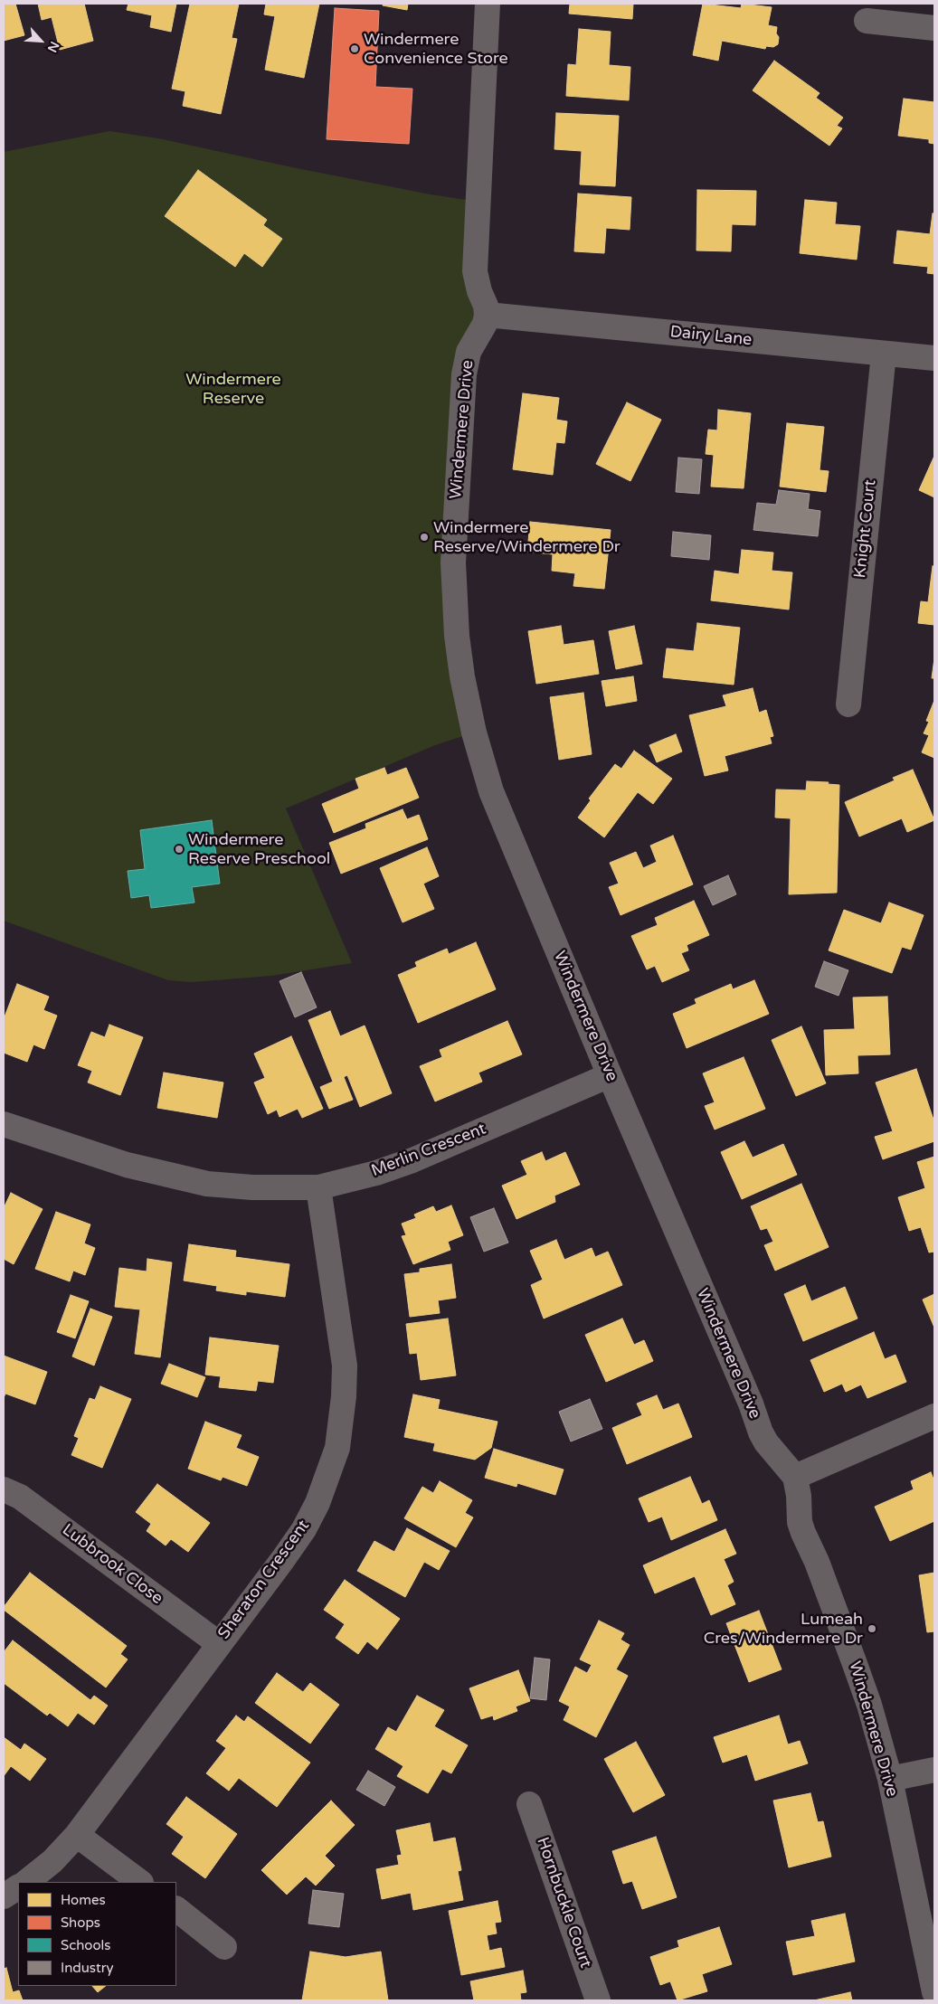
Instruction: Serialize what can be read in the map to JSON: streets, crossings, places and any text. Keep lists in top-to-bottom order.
{
  "streets": {
    "street": [
      "Dairy Lane",
      "Windermere Drive",
      "Knight Court",
      "Merlin Crescent",
      "Lubbrook Close",
      "Sheraton Crescent",
      "Hornbuckle Court"
    ]
  },
  "crossings": [
    ["Dairy Lane", "Windermere Drive"],
    ["Dairy Lane", "Knight Court"],
    ["Windermere Drive", "Merlin Crescent"],
    ["Merlin Crescent", "Sheraton Crescent"],
    ["Lubbrook Close", "Sheraton Crescent"]
  ],
  "parks": ["Windermere Reserve"],
  "places": [
    "Windermere Convenience Store",
    "Windermere Reserve/Windermere Dr",
    "Windermere Reserve Preschool",
    "Lumeah Cres/Windermere Dr"
  ],
  "legend": [
    "Homes",
    "Shops",
    "Schools",
    "Industry"
  ],
  "north": "bottom right"
}
